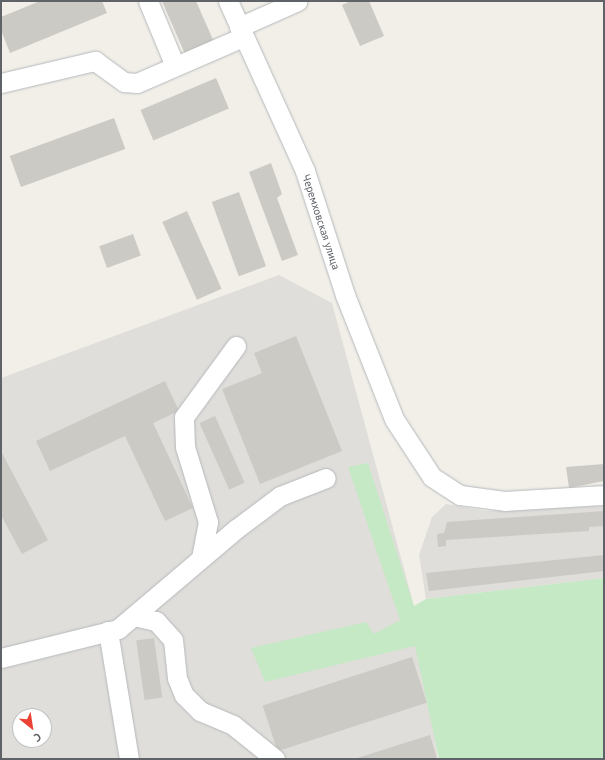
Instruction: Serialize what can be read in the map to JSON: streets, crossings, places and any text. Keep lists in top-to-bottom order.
{
  "streets": {
    "street": ["Черемховская улица"]
  },
  "north": "bottom right"
}
